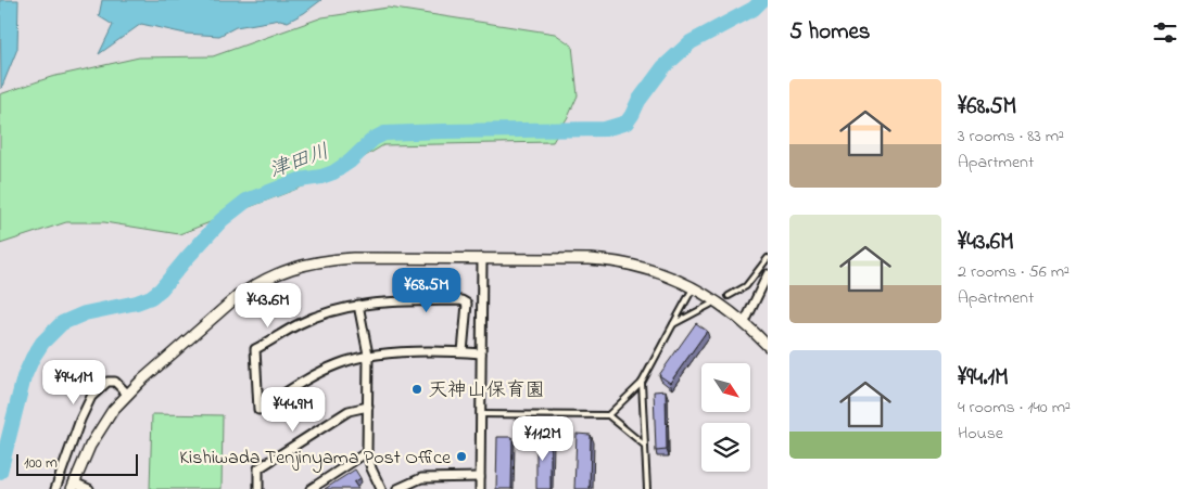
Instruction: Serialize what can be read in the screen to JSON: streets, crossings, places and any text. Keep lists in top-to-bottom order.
{
  "water": ["津田川"],
  "places": ["天神山保育園", "Kishiwada Tenjinyama Post Office"],
  "scale_bar": "100 m",
  "north": "bottom right",
  "page": {
    "heading": "5 homes",
    "list": [
      {
        "name": "¥68.5M",
        "note": "3 rooms · 83 m² · Apartment"
      },
      {
        "name": "¥43.6M",
        "note": "2 rooms · 56 m² · Apartment"
      },
      {
        "name": "¥94.1M",
        "note": "4 rooms · 140 m² · House"
      }
    ],
    "price": [
      "¥68.5M",
      "¥43.6M",
      "¥94.1M",
      "¥44.9M",
      "¥112M"
    ],
    "scale": "100 m"
  }
}
